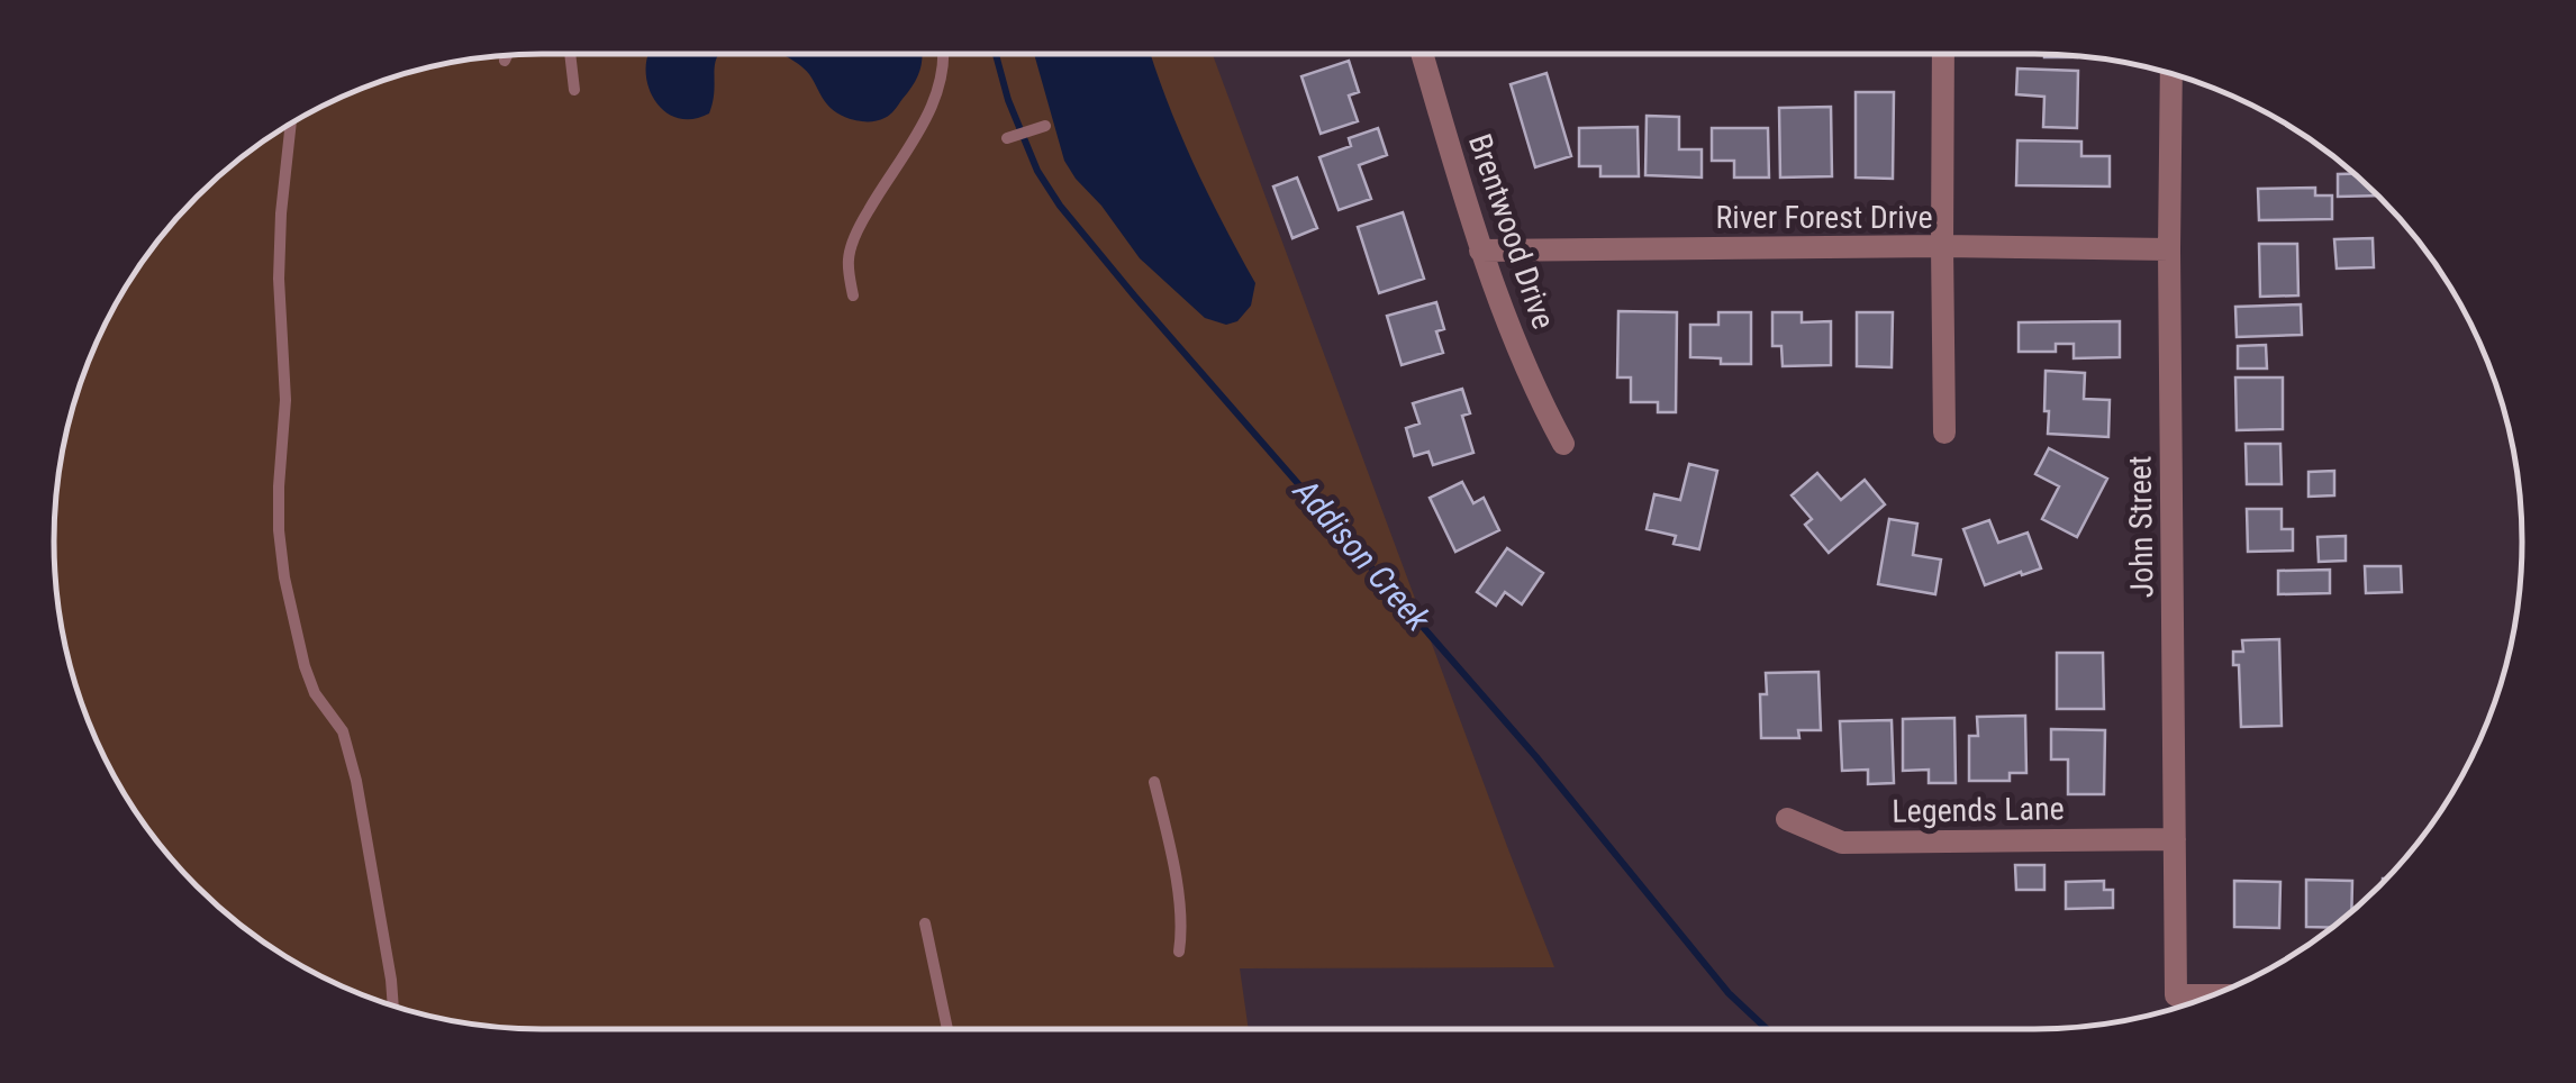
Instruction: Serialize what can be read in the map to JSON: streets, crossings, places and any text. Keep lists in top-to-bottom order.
{
  "streets": {
    "street": [
      "River Forest Drive",
      "Brentwood Drive",
      "John Street",
      "Legends Lane"
    ]
  },
  "crossings": [
    ["River Forest Drive", "Brentwood Drive"],
    ["River Forest Drive", "John Street"],
    ["John Street", "Legends Lane"]
  ],
  "water": ["Addison Creek"]
}
